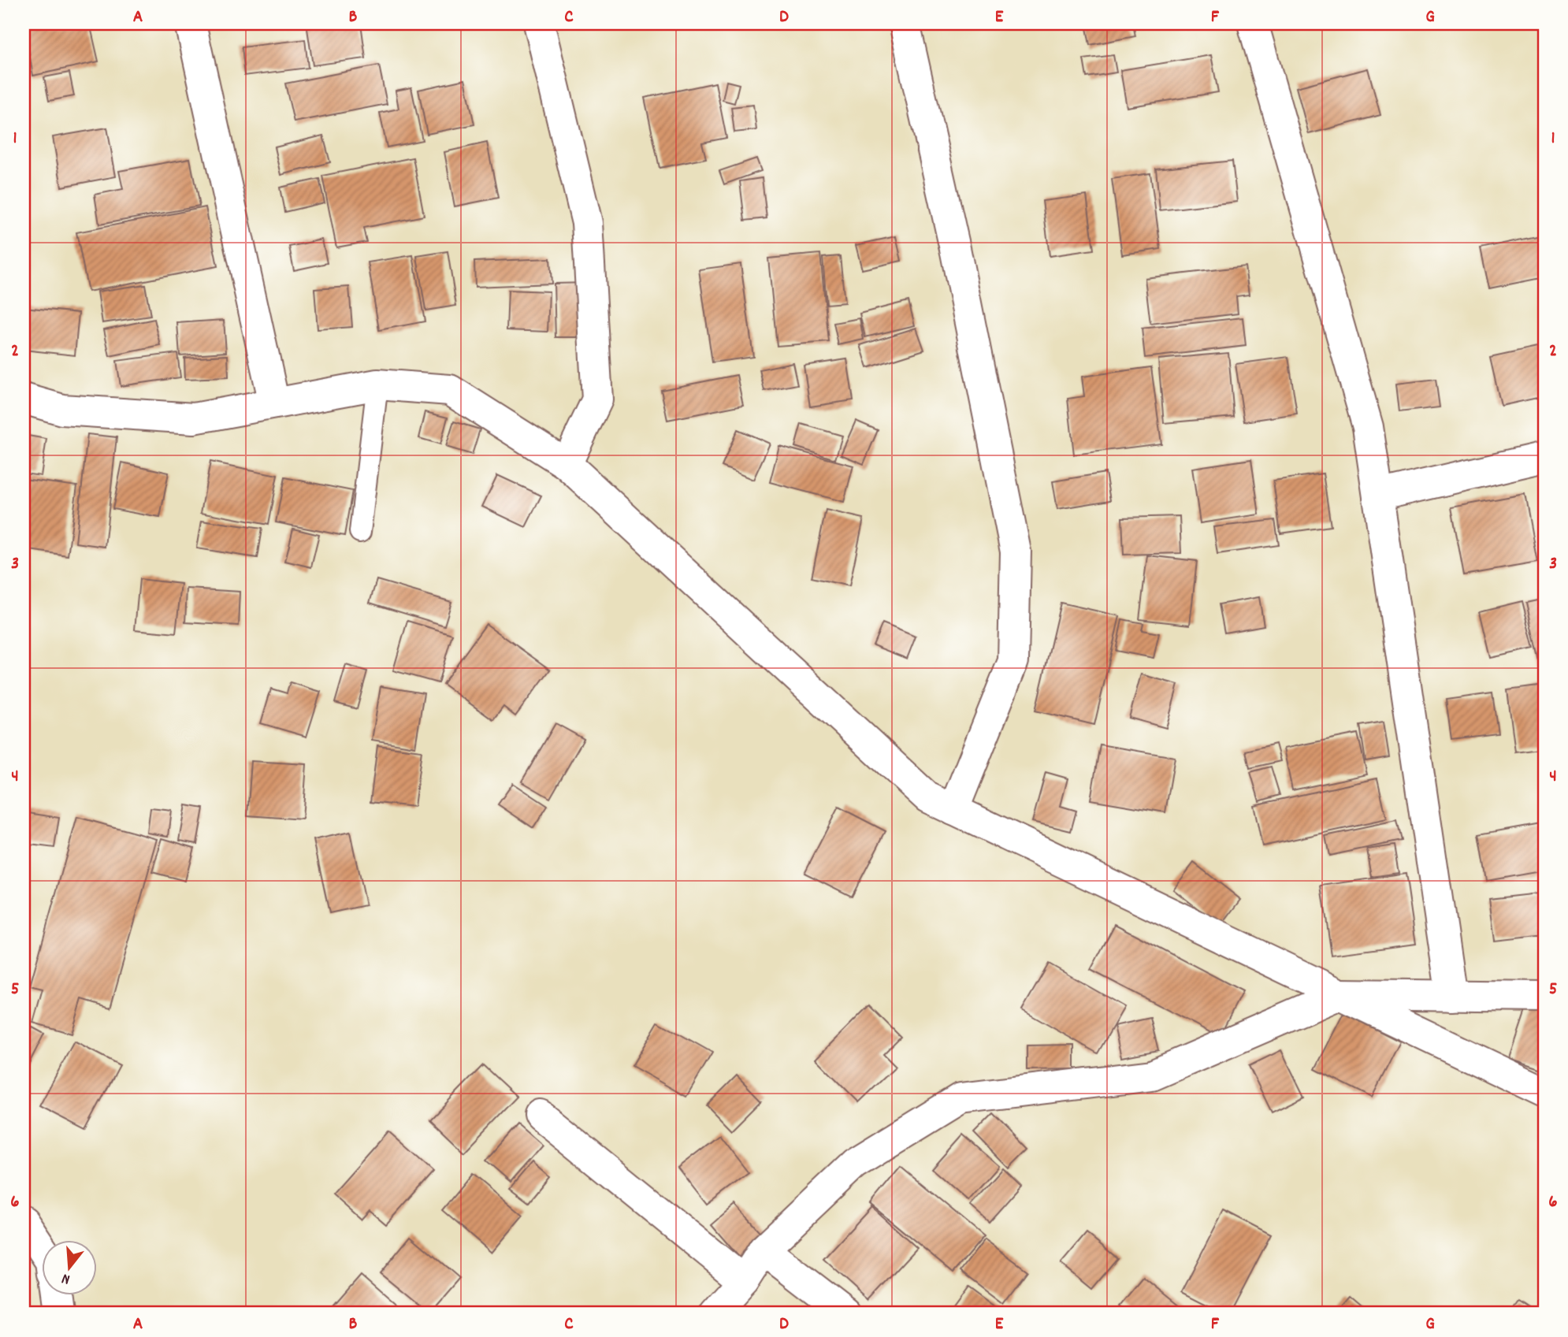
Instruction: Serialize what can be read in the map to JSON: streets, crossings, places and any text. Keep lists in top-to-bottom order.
{
  "north": "bottom",
  "grid": {
    "columns": [
      "A",
      "B",
      "C",
      "D",
      "E",
      "F",
      "G"
    ],
    "rows": [
      "1",
      "2",
      "3",
      "4",
      "5",
      "6"
    ]
  }
}
